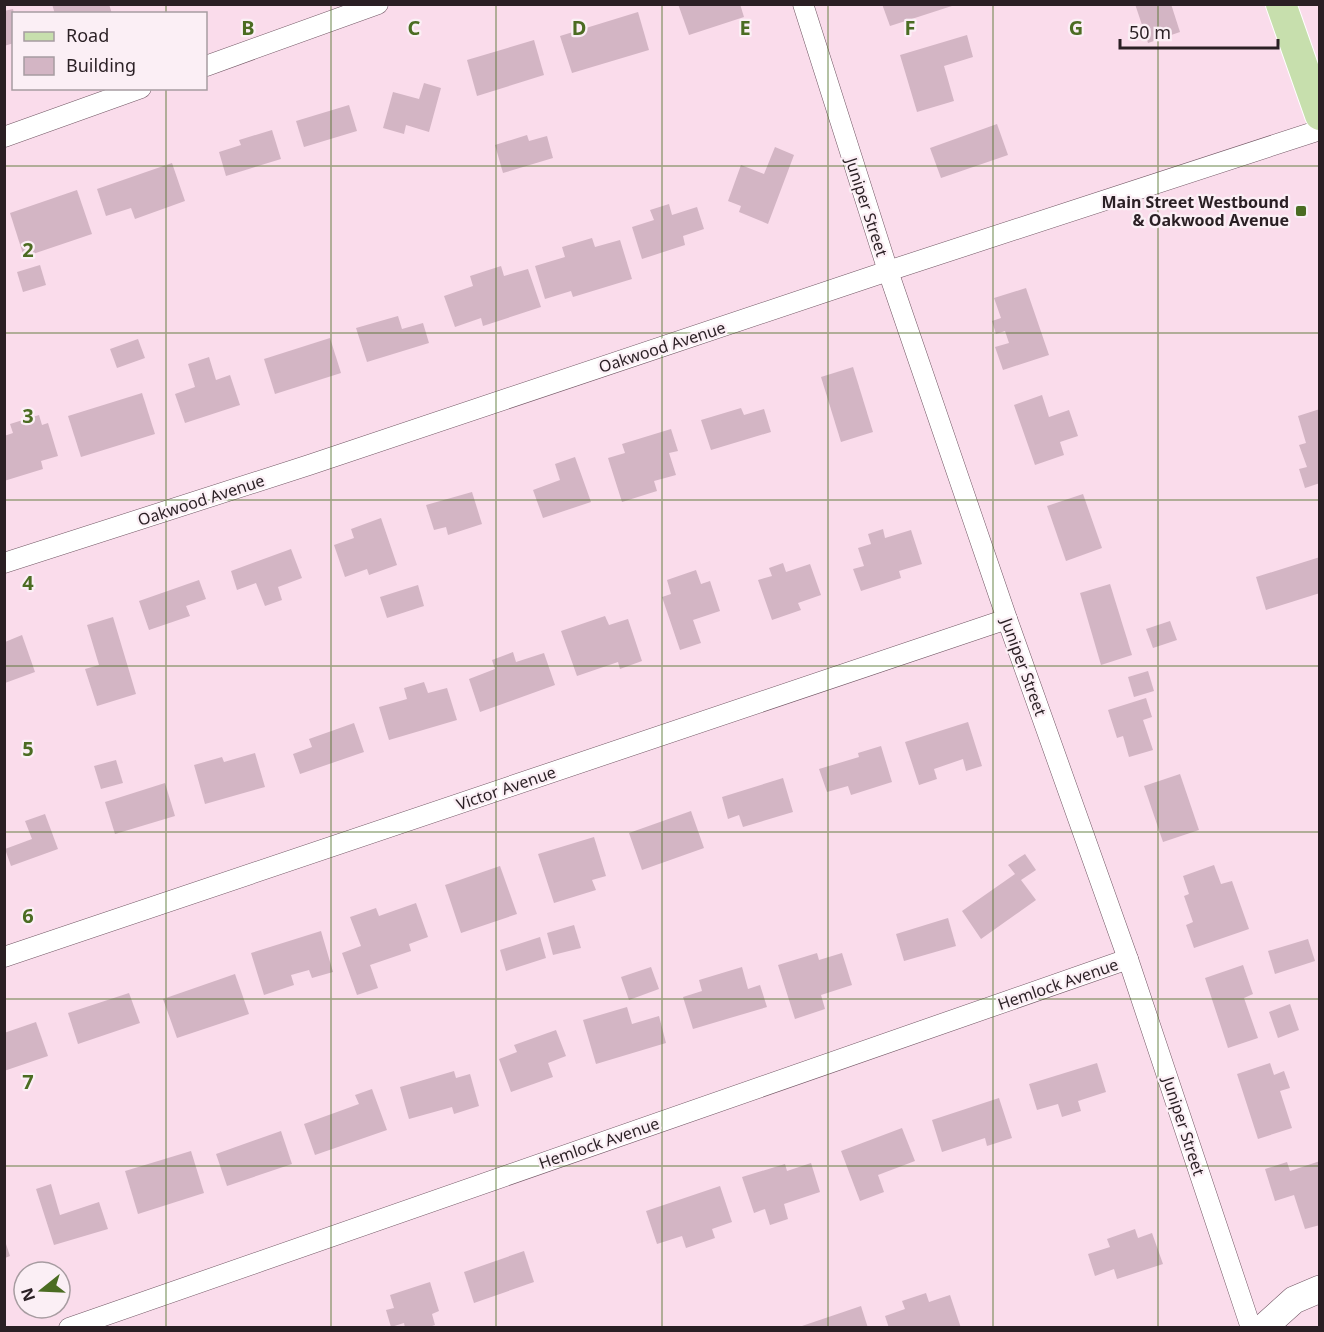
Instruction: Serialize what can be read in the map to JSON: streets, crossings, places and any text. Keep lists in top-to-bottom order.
{
  "streets": {
    "street": [
      "Juniper Street",
      "Oakwood Avenue",
      "Victor Avenue",
      "Hemlock Avenue"
    ]
  },
  "crossings": [
    ["Juniper Street", "Oakwood Avenue"],
    ["Juniper Street", "Victor Avenue"],
    ["Juniper Street", "Hemlock Avenue"]
  ],
  "places": {
    "transit": ["Main Street Westbound & Oakwood Avenue"]
  },
  "legend": ["Road", "Building"],
  "scale_bar": "50 m",
  "north": "left",
  "grid": {
    "columns": [
      "B",
      "C",
      "D",
      "E",
      "F",
      "G"
    ],
    "rows": [
      "2",
      "3",
      "4",
      "5",
      "6",
      "7"
    ]
  }
}
